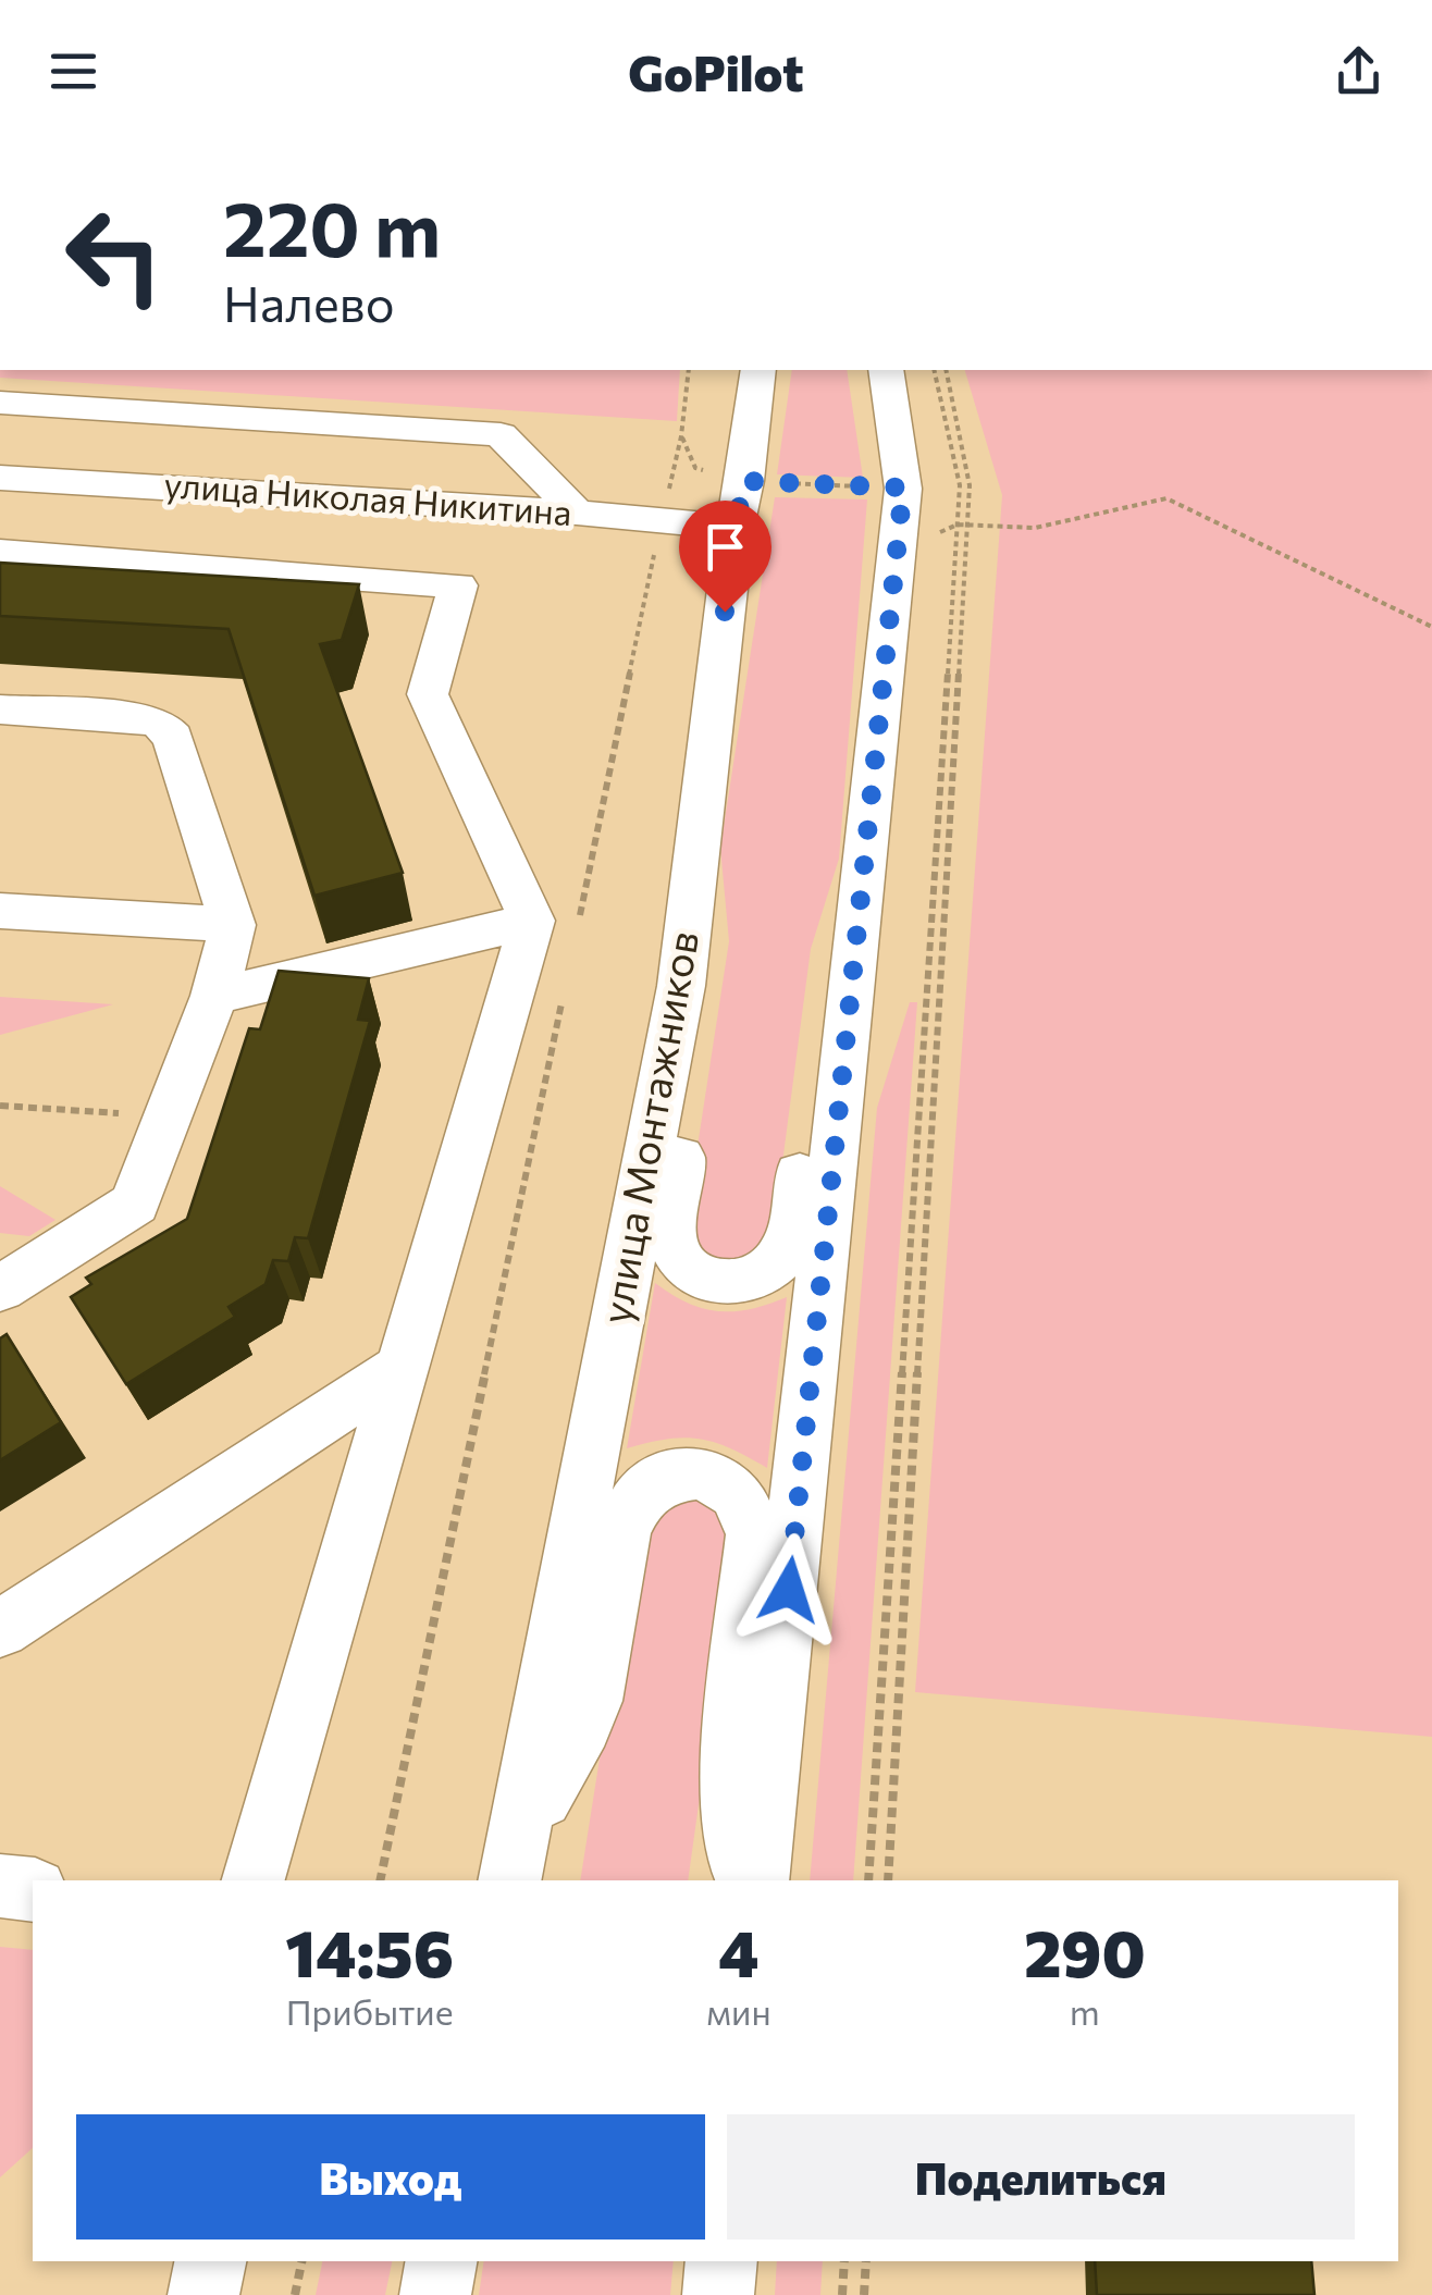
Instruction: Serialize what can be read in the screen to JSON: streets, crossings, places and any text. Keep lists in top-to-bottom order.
{
  "streets": {
    "street": ["улица Николая Никитина", "улица Монтажников"]
  },
  "crossings": [
    ["улица Николая Никитина", "улица Монтажников"]
  ],
  "page": {
    "header": "GoPilot",
    "turn": ["220 m", "Налево"],
    "eta": [
      "14:56",
      "Прибытие",
      "4",
      "мин",
      "290",
      "m"
    ],
    "buttons": ["Выход", "Поделиться"]
  }
}
